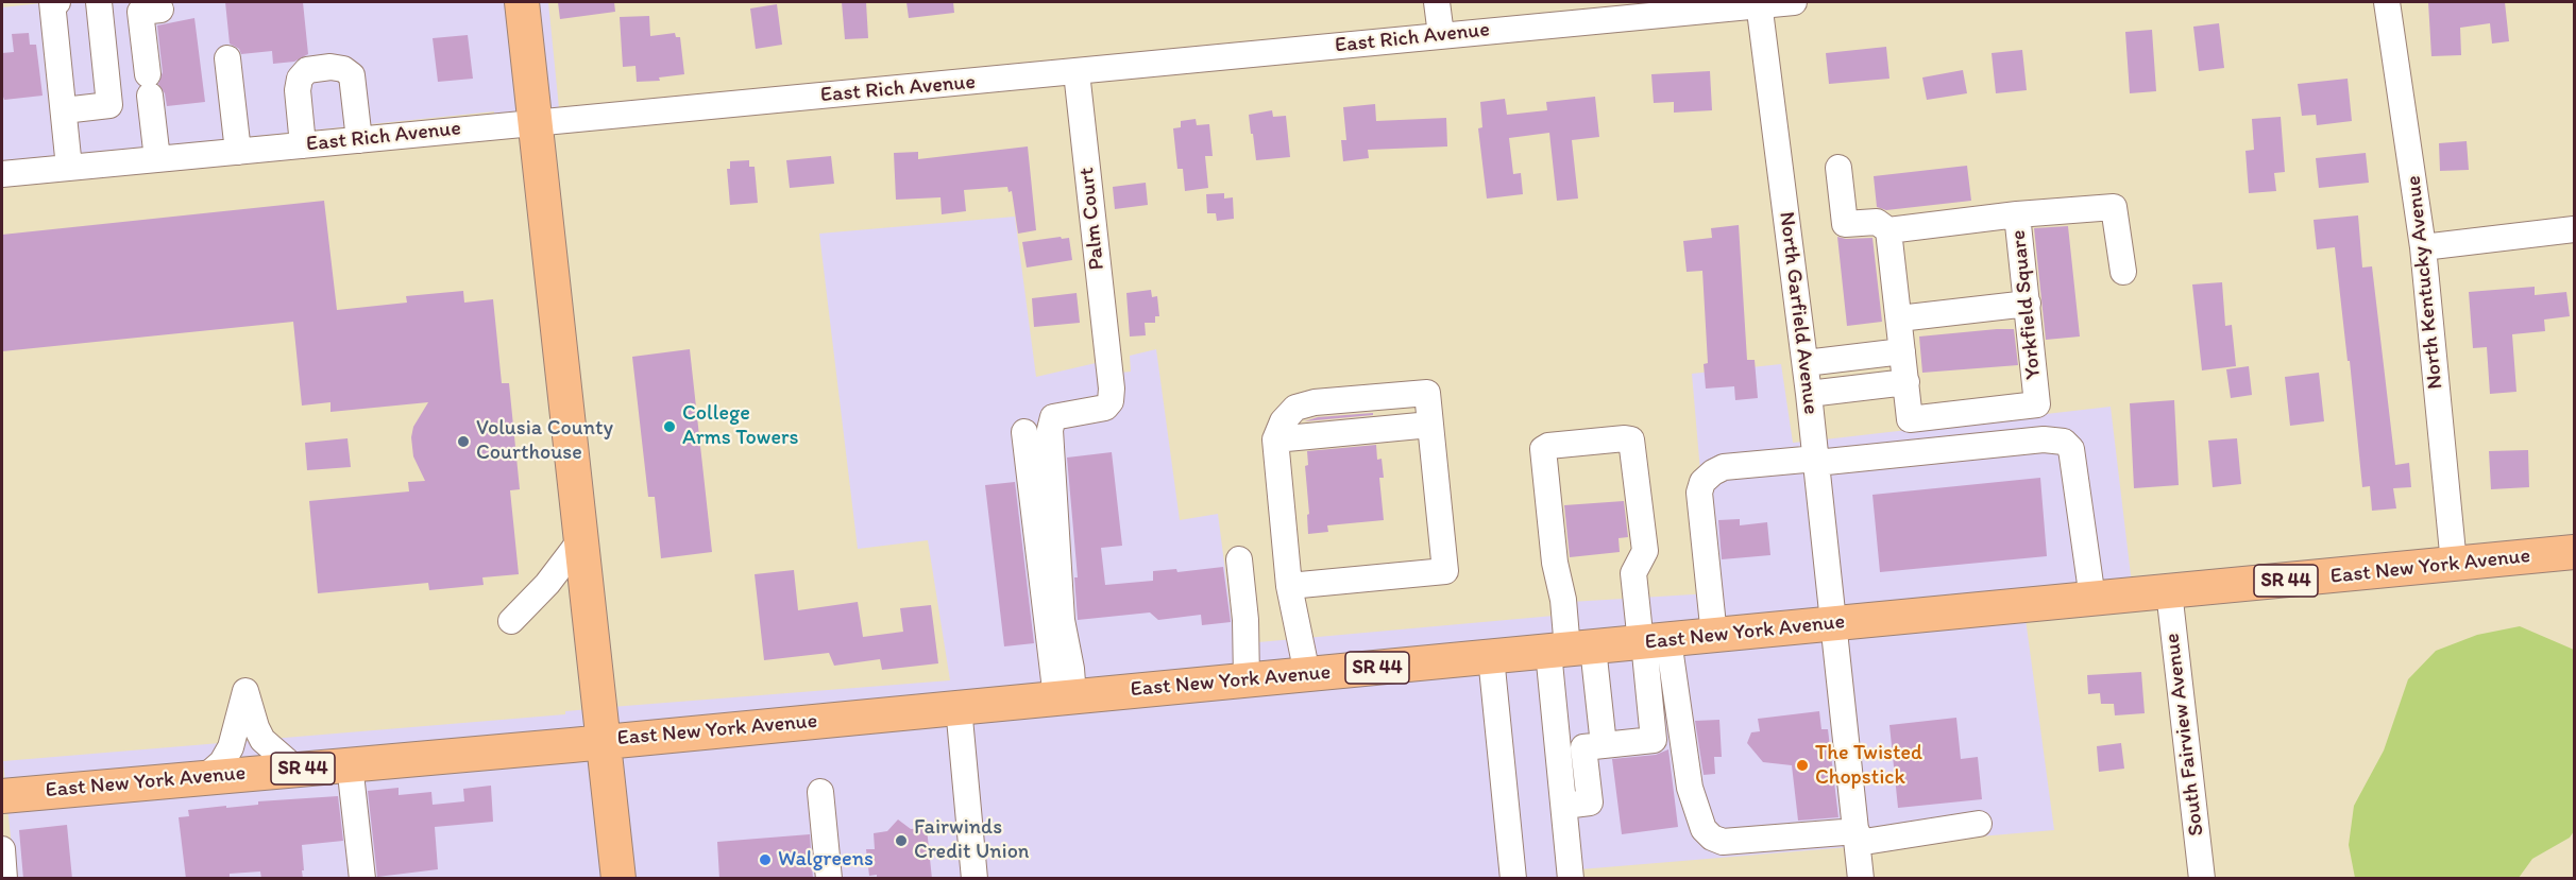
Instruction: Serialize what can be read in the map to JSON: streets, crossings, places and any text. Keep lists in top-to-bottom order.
{
  "streets": {
    "main road": ["East New York Avenue", "SR 44"],
    "street": [
      "East Rich Avenue",
      "Palm Court",
      "North Kentucky Avenue",
      "Yorkfield Square",
      "North Garfield Avenue",
      "South Fairview Avenue"
    ]
  },
  "crossings": [
    ["East Rich Avenue", "Palm Court"],
    ["East Rich Avenue", "North Garfield Avenue"],
    ["Palm Court", "East New York Avenue"],
    ["North Kentucky Avenue", "East New York Avenue"],
    ["North Garfield Avenue", "East New York Avenue"],
    ["East New York Avenue", "South Fairview Avenue"]
  ],
  "places": [
    "College Arms Towers",
    "Volusia County Courthouse",
    "The Twisted Chopstick",
    "Fairwinds Credit Union",
    "Walgreens"
  ]
}
